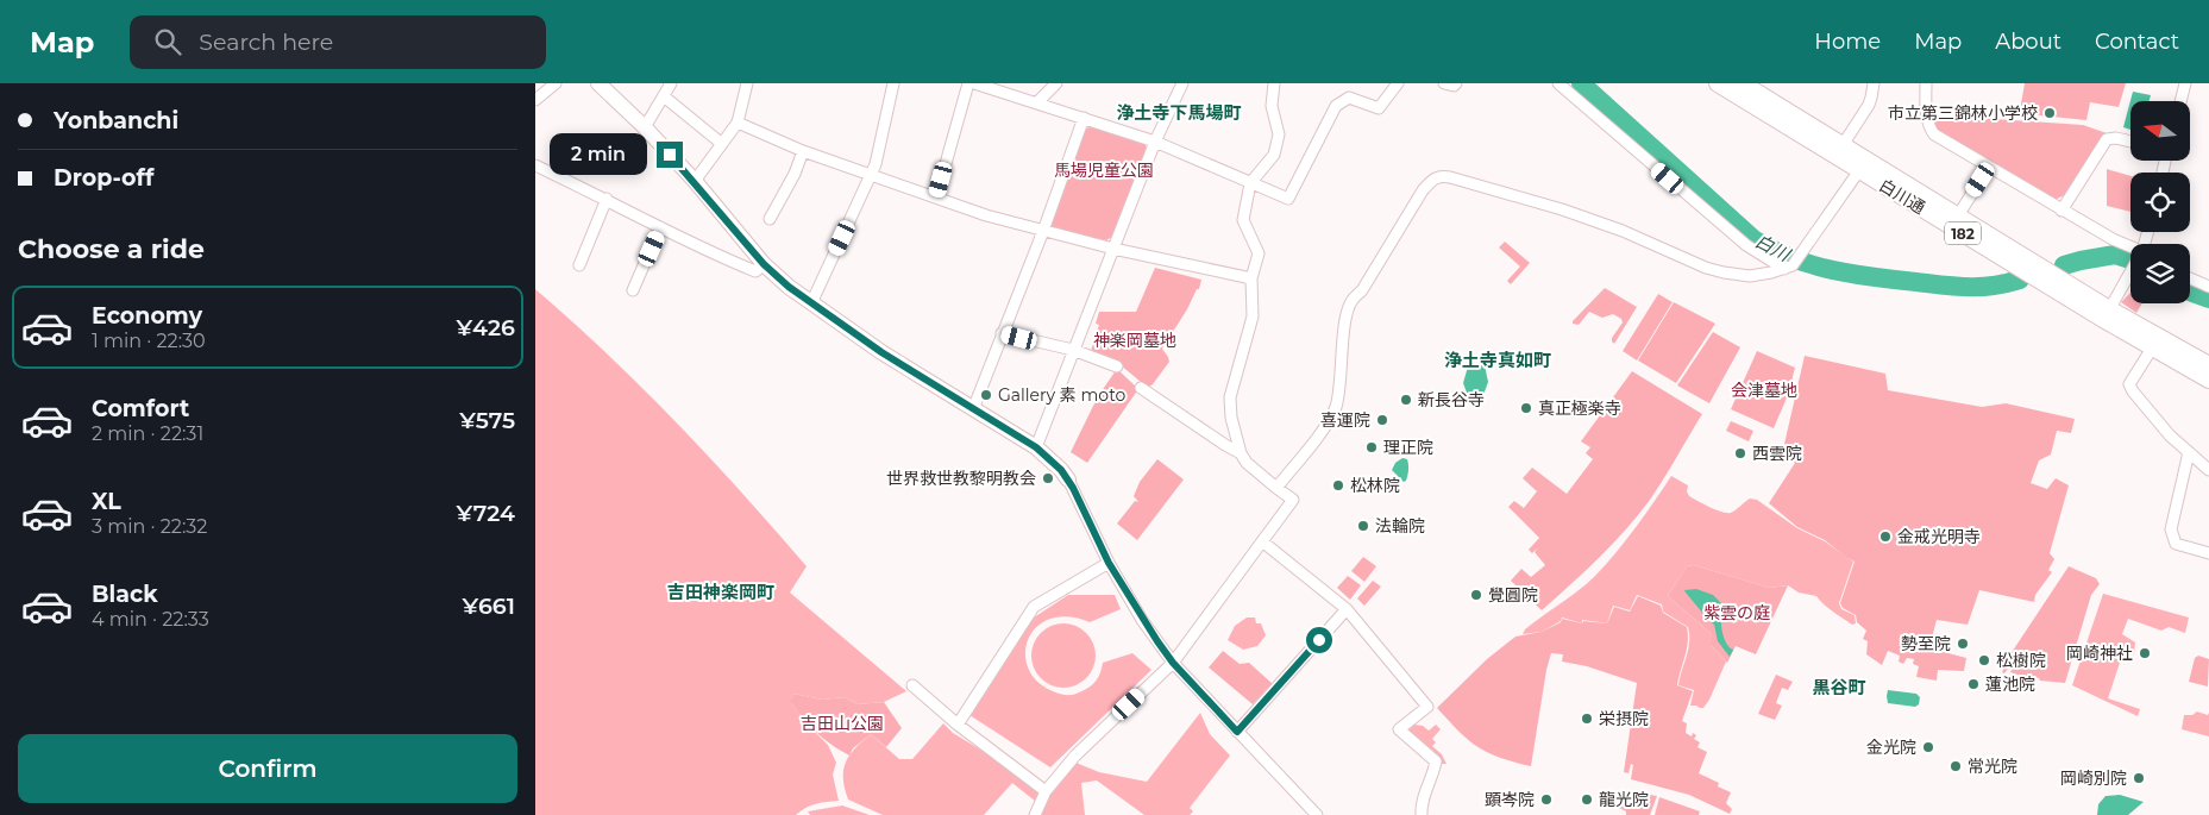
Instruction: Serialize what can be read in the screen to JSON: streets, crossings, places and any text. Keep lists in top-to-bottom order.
{
  "streets": {
    "main road": ["白川通", "182"]
  },
  "districts": [
    "浄土寺下馬場町",
    "浄土寺真如町",
    "吉田神楽岡町",
    "黒谷町"
  ],
  "water": ["白川"],
  "parks": [
    "馬場児童公園",
    "神楽岡墓地",
    "会津墓地",
    "紫雲の庭",
    "吉田山公園"
  ],
  "places": [
    "市立第三錦林小学校",
    "Gallery 素 moto",
    "新長谷寺",
    "真正極楽寺",
    "喜運院",
    "理正院",
    "西雲院",
    "世界救世教黎明教会",
    "松林院",
    "法輪院",
    "金戒光明寺",
    "覺圓院",
    "勢至院",
    "岡崎神社",
    "松樹院",
    "蓮池院",
    "栄摂院",
    "金光院",
    "常光院",
    "岡崎別院",
    "顕岑院",
    "龍光院"
  ],
  "north": "left",
  "page": {
    "header": "Map",
    "search": "Search here",
    "nav": [
      "Home",
      "Map",
      "About",
      "Contact"
    ],
    "banner": ["Yonbanchi", "Drop-off"],
    "bubble": "2 min",
    "heading": "Choose a ride",
    "list": [
      {
        "name": "Economy",
        "note": "1 min · 22:30",
        "value": "¥426"
      },
      {
        "name": "Comfort",
        "note": "2 min · 22:31",
        "value": "¥575"
      },
      {
        "name": "XL",
        "note": "3 min · 22:32",
        "value": "¥724"
      },
      {
        "name": "Black",
        "note": "4 min · 22:33",
        "value": "¥661"
      }
    ],
    "buttons": "Confirm"
  }
}
